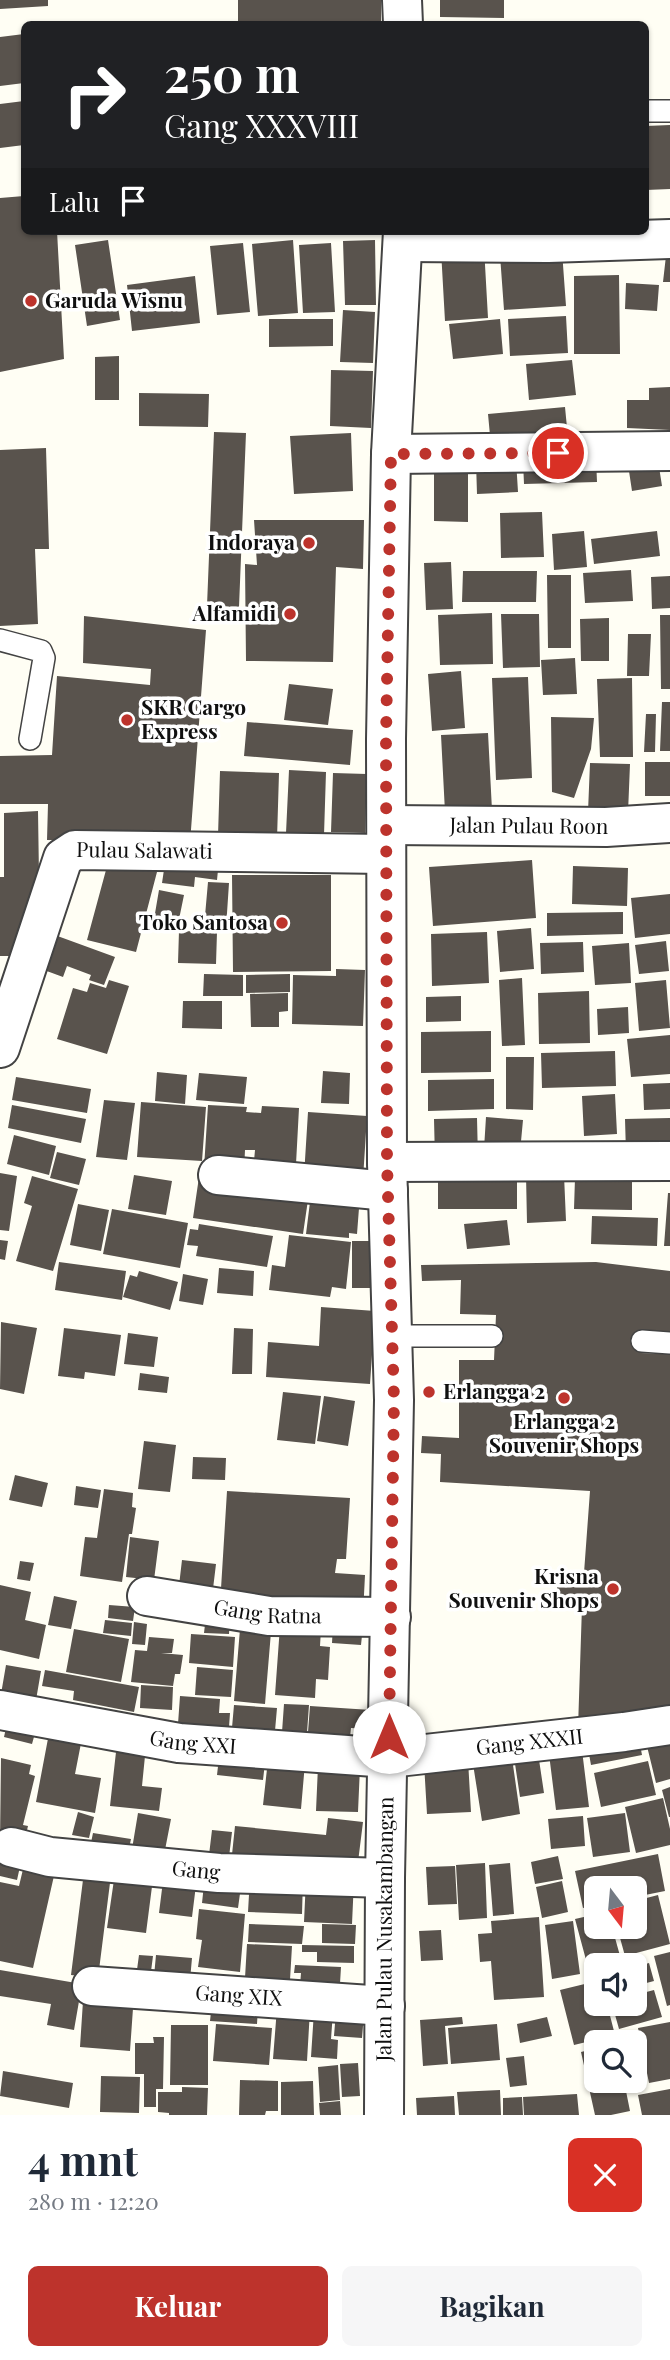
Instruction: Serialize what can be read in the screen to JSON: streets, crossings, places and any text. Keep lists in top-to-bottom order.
{
  "streets": {
    "street": [
      "Jalan Pulau Roon",
      "Pulau Salawati",
      "Gang Ratna",
      "Gang XXI",
      "Gang XXXII",
      "Gang",
      "Jalan Pulau Nusakambangan",
      "Gang XIX"
    ]
  },
  "crossings": [
    ["Jalan Pulau Roon", "Pulau Salawati"],
    ["Jalan Pulau Roon", "Jalan Pulau Nusakambangan"],
    ["Pulau Salawati", "Jalan Pulau Nusakambangan"],
    ["Gang Ratna", "Jalan Pulau Nusakambangan"],
    ["Gang XXI", "Gang XXXII"],
    ["Gang XXI", "Jalan Pulau Nusakambangan"],
    ["Gang XXXII", "Jalan Pulau Nusakambangan"],
    ["Gang", "Jalan Pulau Nusakambangan"],
    ["Jalan Pulau Nusakambangan", "Gang XIX"]
  ],
  "places": [
    "Garuda Wisnu",
    "Indoraya",
    "Alfamidi",
    "SKR Cargo Express",
    "Toko Santosa",
    "Erlangga 2",
    "Erlangga 2 Souvenir Shops",
    "Krisna Souvenir Shops"
  ],
  "north": "bottom",
  "page": {
    "turn": ["250 m", "Gang XXXVIII"],
    "then": "Lalu",
    "heading": ["4 mnt", "280 m · 12:20"],
    "buttons": ["Keluar", "Bagikan"]
  }
}
